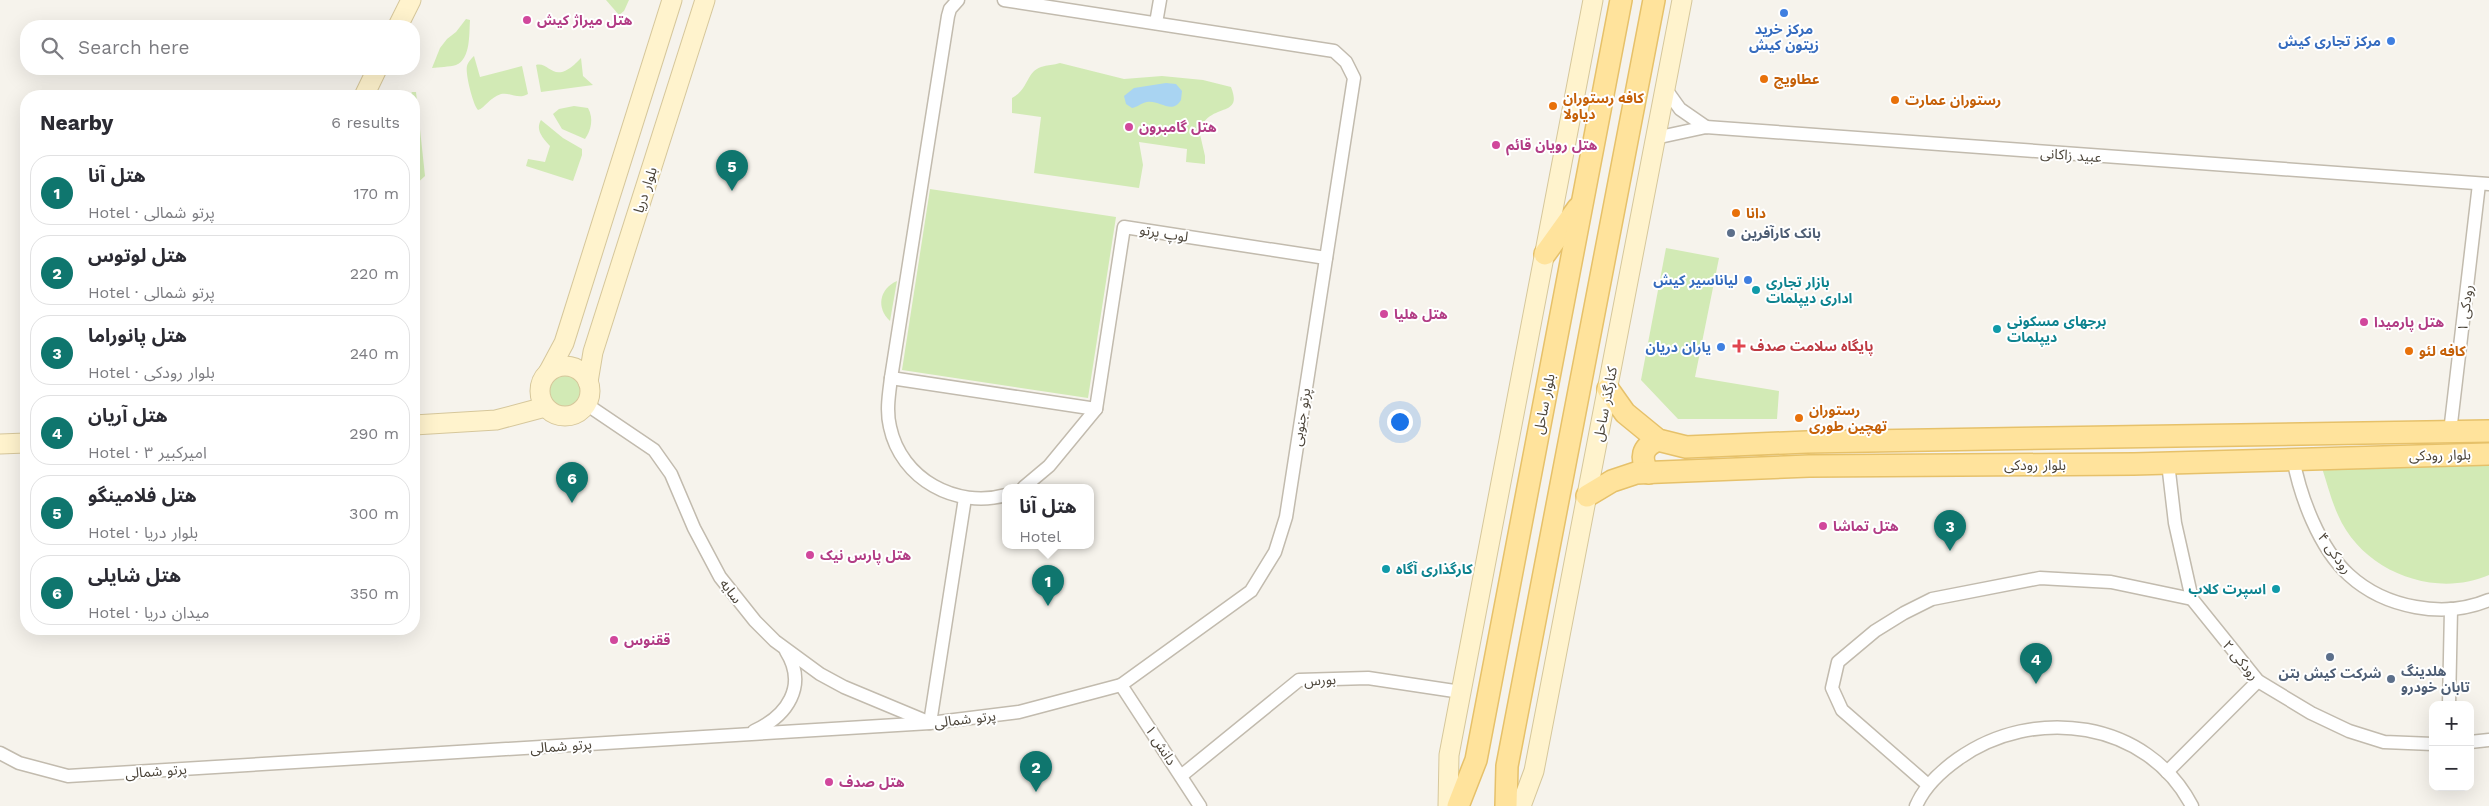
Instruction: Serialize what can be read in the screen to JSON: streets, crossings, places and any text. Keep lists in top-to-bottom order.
{
  "streets": {
    "main road": ["بلوار ساحل", "بلوار رودکی"],
    "street": [
      "عبید زاکانی",
      "بلوار دریا",
      "لوپ پرتو",
      "رودکی ۱",
      "کنارگذر ساحل",
      "پرتو جنوبی",
      "رودکی ۴",
      "سایه",
      "رودکی ۲",
      "بورس",
      "پرتو شمالی",
      "دانش ۱"
    ]
  },
  "crossings": [
    ["عبید زاکانی", "رودکی ۱"],
    ["عبید زاکانی", "کنارگذر ساحل"],
    ["بلوار دریا", "سایه"],
    ["لوپ پرتو", "پرتو جنوبی"],
    ["رودکی ۱", "بلوار رودکی"],
    ["کنارگذر ساحل", "بلوار رودکی"],
    ["پرتو جنوبی", "پرتو شمالی"],
    ["پرتو جنوبی", "دانش ۱"],
    ["بلوار رودکی", "رودکی ۴"],
    ["بلوار رودکی", "رودکی ۲"],
    ["سایه", "پرتو شمالی"],
    ["بورس", "دانش ۱"],
    ["پرتو شمالی", "دانش ۱"]
  ],
  "places": {
    "other": [
      "مرکز خرید زیتون کیش",
      "هتل میراژ کیش",
      "مرکز تجاری کیش",
      "عطاویچ",
      "رستوران عمارت",
      "کافه رستوران دیاولا",
      "هتل گامبرون",
      "هتل رویان قائم",
      "دانا",
      "بانک کارآفرین",
      "لیاناسیر کیش",
      "بازار تجاری اداری دیپلمات",
      "هتل هلیا",
      "هتل پارمیدا",
      "برجهای مسکونی دیپلمات",
      "یاران دریان",
      "کافه لئو",
      "رستوران تهچین طوری",
      "هتل تماشا",
      "هتل پارس نیک",
      "کارگذاری آگاه",
      "اسپرت کلاب",
      "ققنوس",
      "شرکت کیش بتن",
      "هلدینگ تابان خودرو",
      "هتل صدف"
    ],
    "health": ["پایگاه سلامت صدف"]
  },
  "page": {
    "search": "Search here",
    "heading": ["Nearby", "6 results"],
    "pins": [
      "5",
      "6",
      "3",
      "1",
      "4",
      "2"
    ],
    "list": [
      {
        "mark": "1",
        "name": "هتل آنا",
        "note": "Hotel · پرتو شمالی",
        "value": "170 m"
      },
      {
        "mark": "2",
        "name": "هتل لوتوس",
        "note": "Hotel · پرتو شمالی",
        "value": "220 m"
      },
      {
        "mark": "3",
        "name": "هتل پانوراما",
        "note": "Hotel · بلوار رودکی",
        "value": "240 m"
      },
      {
        "mark": "4",
        "name": "هتل آریان",
        "note": "Hotel · امیرکبیر ۳",
        "value": "290 m"
      },
      {
        "mark": "5",
        "name": "هتل فلامینگو",
        "note": "Hotel · بلوار دریا",
        "value": "300 m"
      },
      {
        "mark": "6",
        "name": "هتل شایلی",
        "note": "Hotel · میدان دریا",
        "value": "350 m"
      }
    ],
    "popup": ["هتل آنا", "Hotel"],
    "map_buttons": ["+", "−"]
  }
}
